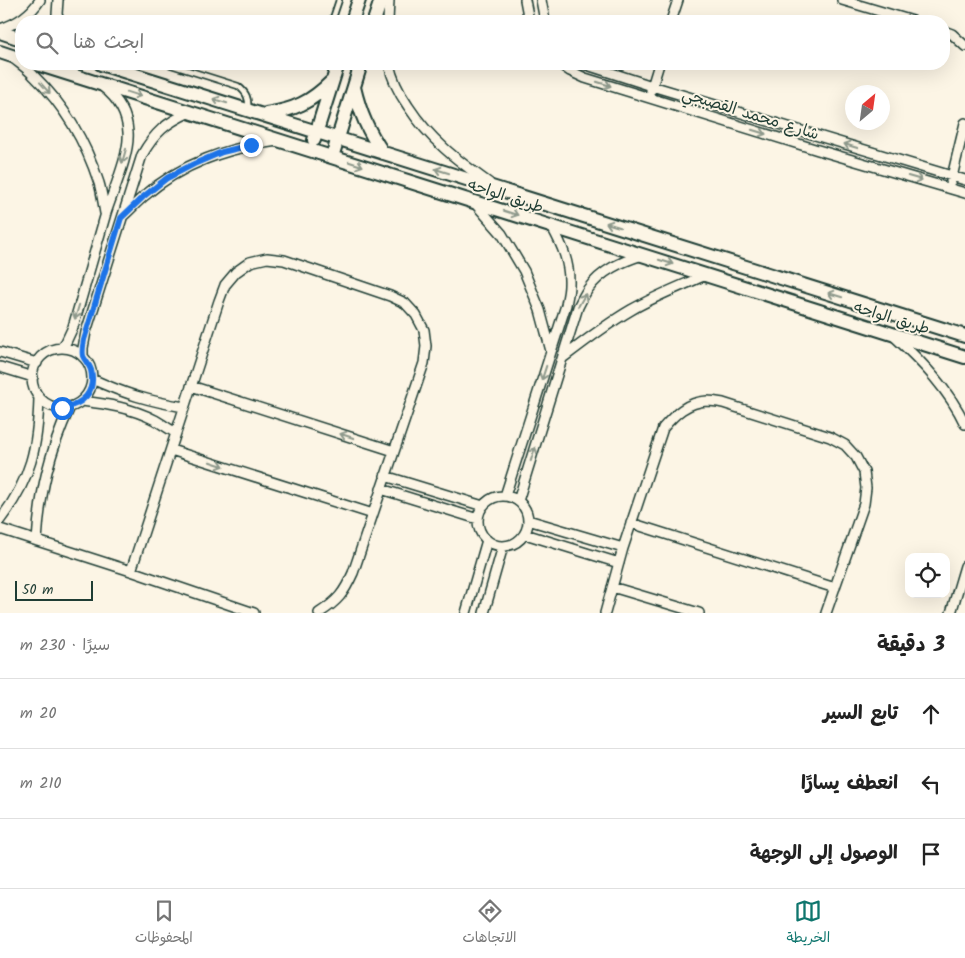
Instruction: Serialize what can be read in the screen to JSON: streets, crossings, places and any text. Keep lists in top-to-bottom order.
{
  "streets": {
    "street": ["شارع محمد القصبجي", "طريق الواحه"]
  },
  "scale_bar": "50 m",
  "north": "top right",
  "page": {
    "search": "ابحث هنا",
    "scale": "50 m",
    "heading": ["3 دقيقة", "سيرًا · 230 m"],
    "list": [
      ["تابع السير", "20 m"],
      ["انعطف يسارًا", "210 m"],
      "الوصول إلى الوجهة"
    ],
    "nav": ["الخريطة", "الاتجاهات", "المحفوظات"]
  }
}
